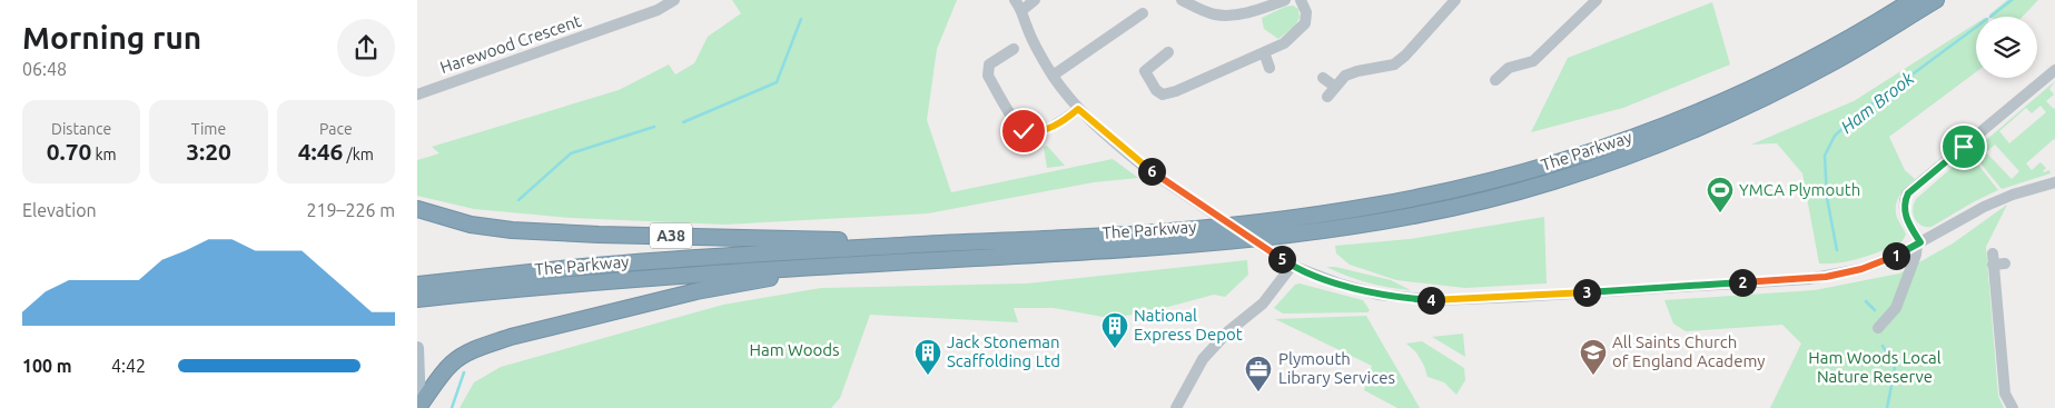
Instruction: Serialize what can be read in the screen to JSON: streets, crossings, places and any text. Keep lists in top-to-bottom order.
{
  "streets": {
    "highway": ["The Parkway", "A38"],
    "street": ["Harewood Crescent"]
  },
  "crossings": [
    ["The Parkway", "A38"]
  ],
  "water": ["Ham Brook"],
  "parks": ["Ham Woods", "Ham Woods Local Nature Reserve"],
  "places": {
    "sports": ["YMCA Plymouth"],
    "building": ["National Express Depot", "Jack Stoneman Scaffolding Ltd"],
    "school or university": ["All Saints Church of England Academy"],
    "office": ["Plymouth Library Services"]
  },
  "page": {
    "heading": ["Morning run", "06:48"],
    "stats": [
      ["Distance", "0.70 km"],
      ["Time", "3:20"],
      ["Pace", "4:46 /km"]
    ],
    "pins": [
      "6",
      "1",
      "5",
      "2",
      "3",
      "4"
    ],
    "chart": ["Elevation", "219–226 m"],
    "list": [
      {
        "name": "100 m",
        "note": "4:42"
      }
    ]
  }
}
